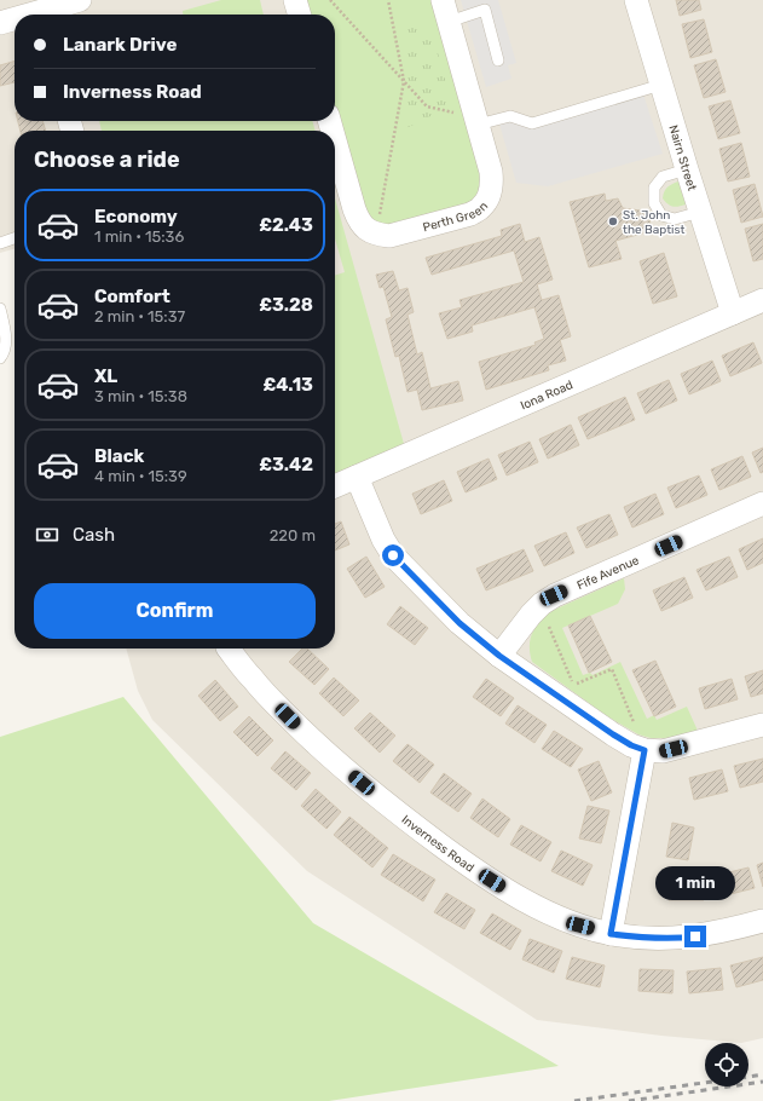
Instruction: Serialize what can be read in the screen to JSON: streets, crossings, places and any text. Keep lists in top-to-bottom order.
{
  "streets": {
    "street": [
      "Nairn Street",
      "Perth Green",
      "Iona Road",
      "Fife Avenue",
      "Inverness Road"
    ]
  },
  "crossings": [
    ["Nairn Street", "Iona Road"]
  ],
  "places": ["St. John the Baptist"],
  "page": {
    "banner": ["Lanark Drive", "Inverness Road"],
    "heading": "Choose a ride",
    "list": [
      {
        "name": "Economy",
        "note": "1 min · 15:36",
        "value": "£2.43"
      },
      {
        "name": "Comfort",
        "note": "2 min · 15:37",
        "value": "£3.28"
      },
      {
        "name": "XL",
        "note": "3 min · 15:38",
        "value": "£4.13"
      },
      {
        "name": "Black",
        "note": "4 min · 15:39",
        "value": "£3.42"
      }
    ],
    "pay": ["Cash", "220 m"],
    "buttons": "Confirm",
    "bubble": "1 min"
  }
}
